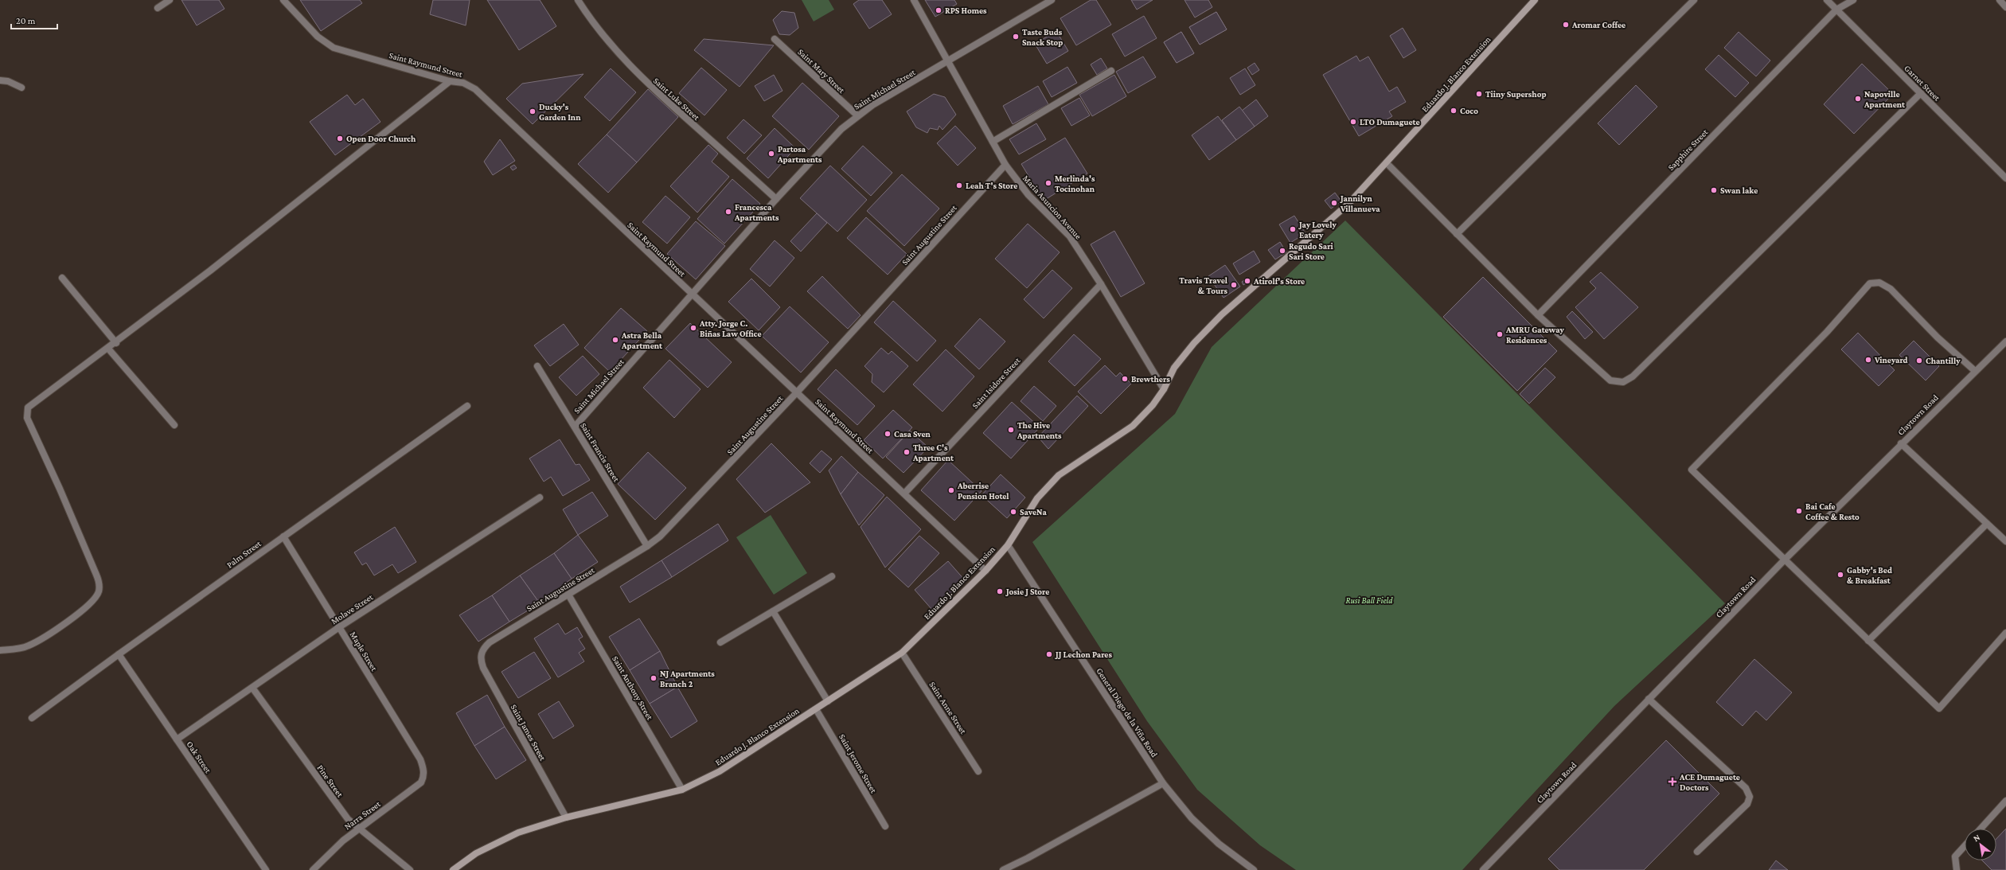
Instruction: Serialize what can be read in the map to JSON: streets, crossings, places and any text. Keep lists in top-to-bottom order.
{
  "streets": {
    "main road": ["Eduardo J. Blanco Extension"],
    "street": [
      "Saint Raymund Street",
      "Saint Mary Street",
      "Garnet Street",
      "Saint Michael Street",
      "Saint Luke Street",
      "Sapphire Street",
      "Maria Asuncion Avenue",
      "Saint Augustine Street",
      "Saint Isidore Street",
      "Claytown Road",
      "Saint Francis Street",
      "Palm Street",
      "Molave Street",
      "Maple Street",
      "Saint Anthony Street",
      "Saint Anne Street",
      "General Diego de la Viña Road",
      "Saint James Street",
      "Oak Street",
      "Saint Jerome Street",
      "Pine Street",
      "Narra Street"
    ]
  },
  "crossings": [
    ["Saint Raymund Street", "Eduardo J. Blanco Extension"],
    ["Saint Raymund Street", "Saint Michael Street"],
    ["Saint Raymund Street", "Saint Augustine Street"],
    ["Saint Raymund Street", "Saint Isidore Street"],
    ["Saint Mary Street", "Saint Michael Street"],
    ["Eduardo J. Blanco Extension", "Maria Asuncion Avenue"],
    ["Eduardo J. Blanco Extension", "Saint Anthony Street"],
    ["Eduardo J. Blanco Extension", "Saint Anne Street"],
    ["Eduardo J. Blanco Extension", "General Diego de la Viña Road"],
    ["Eduardo J. Blanco Extension", "Saint James Street"],
    ["Eduardo J. Blanco Extension", "Saint Jerome Street"],
    ["Garnet Street", "Sapphire Street"],
    ["Saint Michael Street", "Saint Luke Street"],
    ["Saint Michael Street", "Maria Asuncion Avenue"],
    ["Saint Michael Street", "Saint Francis Street"],
    ["Maria Asuncion Avenue", "Saint Augustine Street"],
    ["Maria Asuncion Avenue", "Saint Isidore Street"],
    ["Saint Augustine Street", "Saint Francis Street"],
    ["Saint Augustine Street", "Saint Anthony Street"],
    ["Saint Augustine Street", "Saint James Street"],
    ["Palm Street", "Maple Street"],
    ["Palm Street", "Oak Street"],
    ["Molave Street", "Maple Street"],
    ["Molave Street", "Oak Street"],
    ["Molave Street", "Pine Street"],
    ["Maple Street", "Narra Street"],
    ["Pine Street", "Narra Street"]
  ],
  "parks": ["Rusi Ball Field"],
  "places": {
    "other": [
      "RPS Homes",
      "Aromar Coffee",
      "Taste Buds Snack Stop",
      "Tiiny Supershop",
      "Napoville Apartment",
      "Coco",
      "Ducky's Garden Inn",
      "LTO Dumaguete",
      "Open Door Church",
      "Partosa Apartments",
      "Merlinda's Tocinohan",
      "Leah T's Store",
      "Swan lake",
      "Jannilyn Villanueva",
      "Francesca Apartments",
      "Jay Lovely Eatery",
      "Regudo Sari Sari Store",
      "Atirolf's Store",
      "Travis Travel & Tours",
      "Atty. Jorge C. Biñas Law Office",
      "AMRU Gateway Residences",
      "Astra Bella Apartment",
      "Vineyard",
      "Chantilly",
      "Brewthers",
      "The Hive Apartments",
      "Casa Sven",
      "Three C's Apartment",
      "Aberrise Pension Hotel",
      "Bai Cafe Coffee & Resto",
      "SaveNa",
      "Gabby's Bed & Breakfast",
      "Josie J Store",
      "JJ Lechon Pares",
      "NJ Apartments Branch 2"
    ],
    "health": ["ACE Dumaguete Doctors"]
  },
  "scale_bar": "20 m",
  "north": "top left"
}
